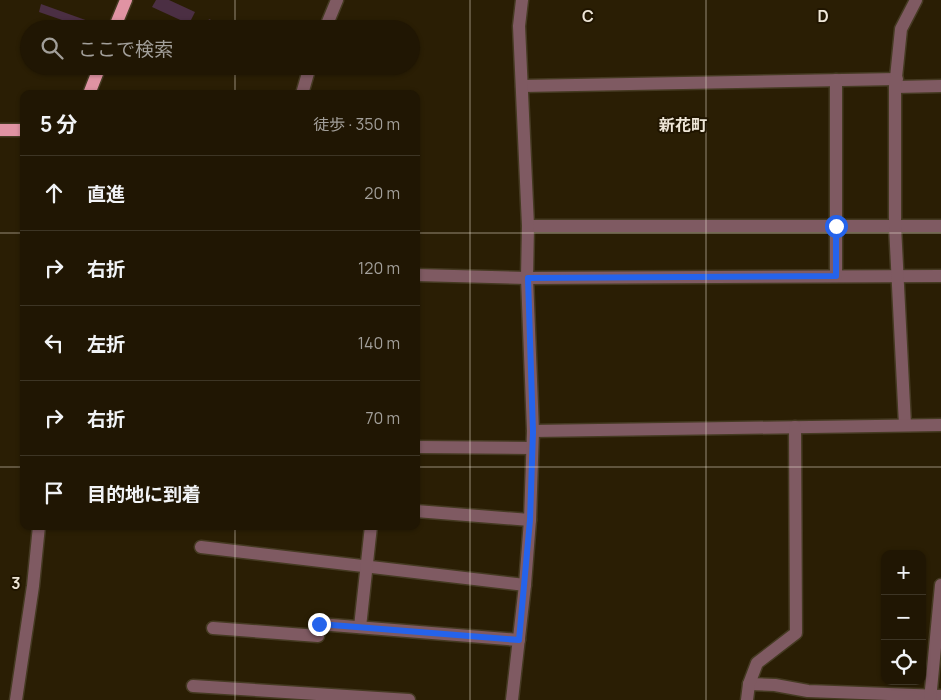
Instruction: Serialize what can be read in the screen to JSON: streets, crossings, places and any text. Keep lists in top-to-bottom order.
{
  "districts": ["新花町"],
  "page": {
    "search": "ここで検索",
    "heading": ["5 分", "徒歩 · 350 m"],
    "list": [
      ["直進", "20 m"],
      ["右折", "120 m"],
      ["左折", "140 m"],
      ["右折", "70 m"],
      "目的地に到着"
    ],
    "map_buttons": ["+", "−"]
  },
  "grid": {
    "columns": ["C", "D"],
    "rows": ["3"]
  }
}
